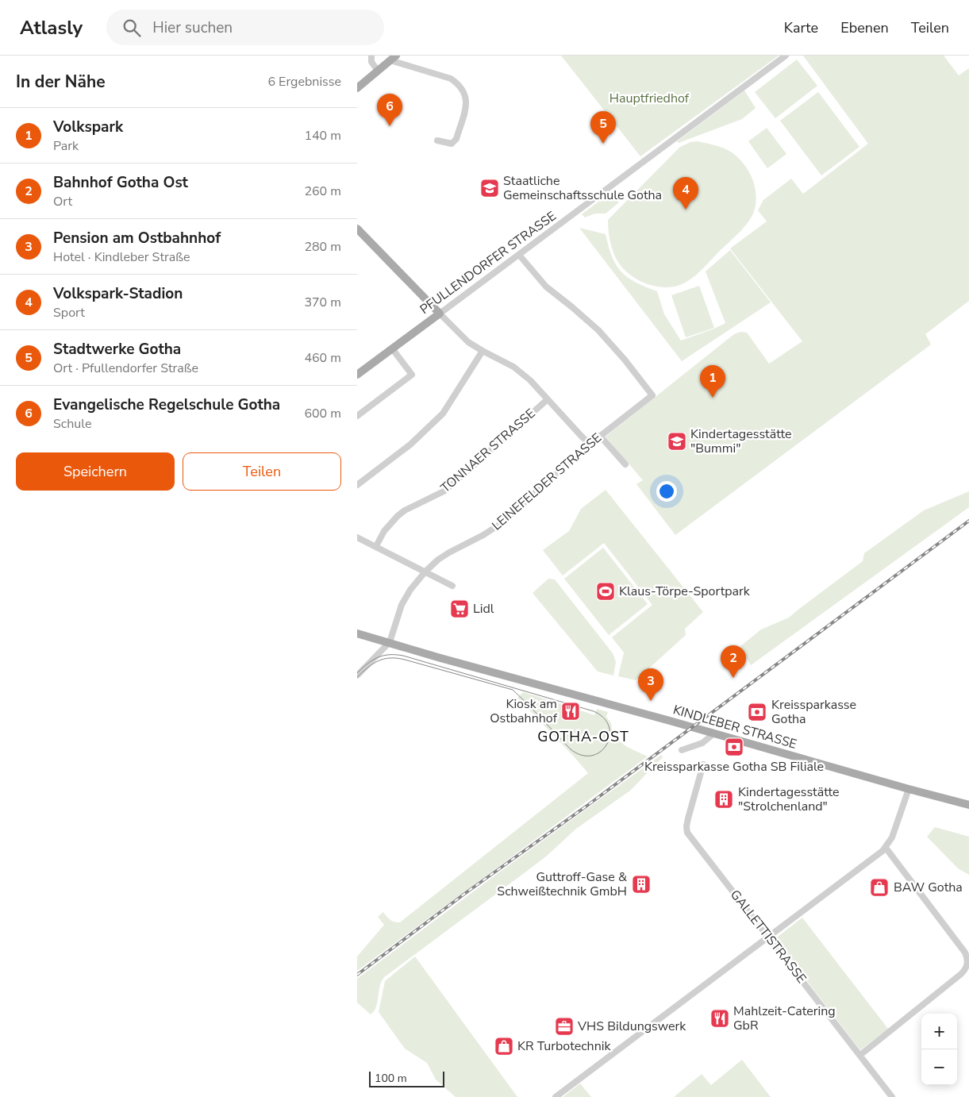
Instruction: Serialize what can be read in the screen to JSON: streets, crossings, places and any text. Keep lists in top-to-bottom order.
{
  "streets": {
    "main road": ["PFULLENDORFER STRASSE", "KINDLEBER STRASSE"],
    "street": ["TONNAER STRASSE", "LEINEFELDER STRASSE", "GALLETTISTRASSE"]
  },
  "crossings": [
    ["PFULLENDORFER STRASSE", "LEINEFELDER STRASSE"],
    ["LEINEFELDER STRASSE", "KINDLEBER STRASSE"]
  ],
  "districts": ["GOTHA-OST"],
  "parks": ["Hauptfriedhof"],
  "places": {
    "school or university": ["Staatliche Gemeinschaftsschule Gotha", "Kindertagesstätte \"Bummi\""],
    "sports": ["Klaus-Törpe-Sportpark"],
    "supermarket": ["Lidl"],
    "restaurant": ["Kiosk am Ostbahnhof", "Mahlzeit-Catering GbR"],
    "bank": ["Kreissparkasse Gotha", "Kreissparkasse Gotha SB Filiale"],
    "building": ["Kindertagesstätte \"Strolchenland\"", "Guttroff-Gase & Schweißtechnik GmbH"],
    "shop": ["BAW Gotha", "KR Turbotechnik"],
    "office": ["VHS Bildungswerk"]
  },
  "scale_bar": "100 m",
  "page": {
    "header": "Atlasly",
    "search": "Hier suchen",
    "nav": ["Karte", "Ebenen", "Teilen"],
    "heading": ["In der Nähe", "6 Ergebnisse"],
    "pins": [
      "6",
      "5",
      "4",
      "1",
      "2",
      "3"
    ],
    "list": [
      {
        "mark": "1",
        "name": "Volkspark",
        "note": "Park",
        "value": "140 m"
      },
      {
        "mark": "2",
        "name": "Bahnhof Gotha Ost",
        "note": "Ort",
        "value": "260 m"
      },
      {
        "mark": "3",
        "name": "Pension am Ostbahnhof",
        "note": "Hotel · Kindleber Straße",
        "value": "280 m"
      },
      {
        "mark": "4",
        "name": "Volkspark-Stadion",
        "note": "Sport",
        "value": "370 m"
      },
      {
        "mark": "5",
        "name": "Stadtwerke Gotha",
        "note": "Ort · Pfullendorfer Straße",
        "value": "460 m"
      },
      {
        "mark": "6",
        "name": "Evangelische Regelschule Gotha",
        "note": "Schule",
        "value": "600 m"
      }
    ],
    "buttons": ["Speichern", "Teilen"],
    "map_buttons": ["+", "−"],
    "scale": "100 m"
  }
}
